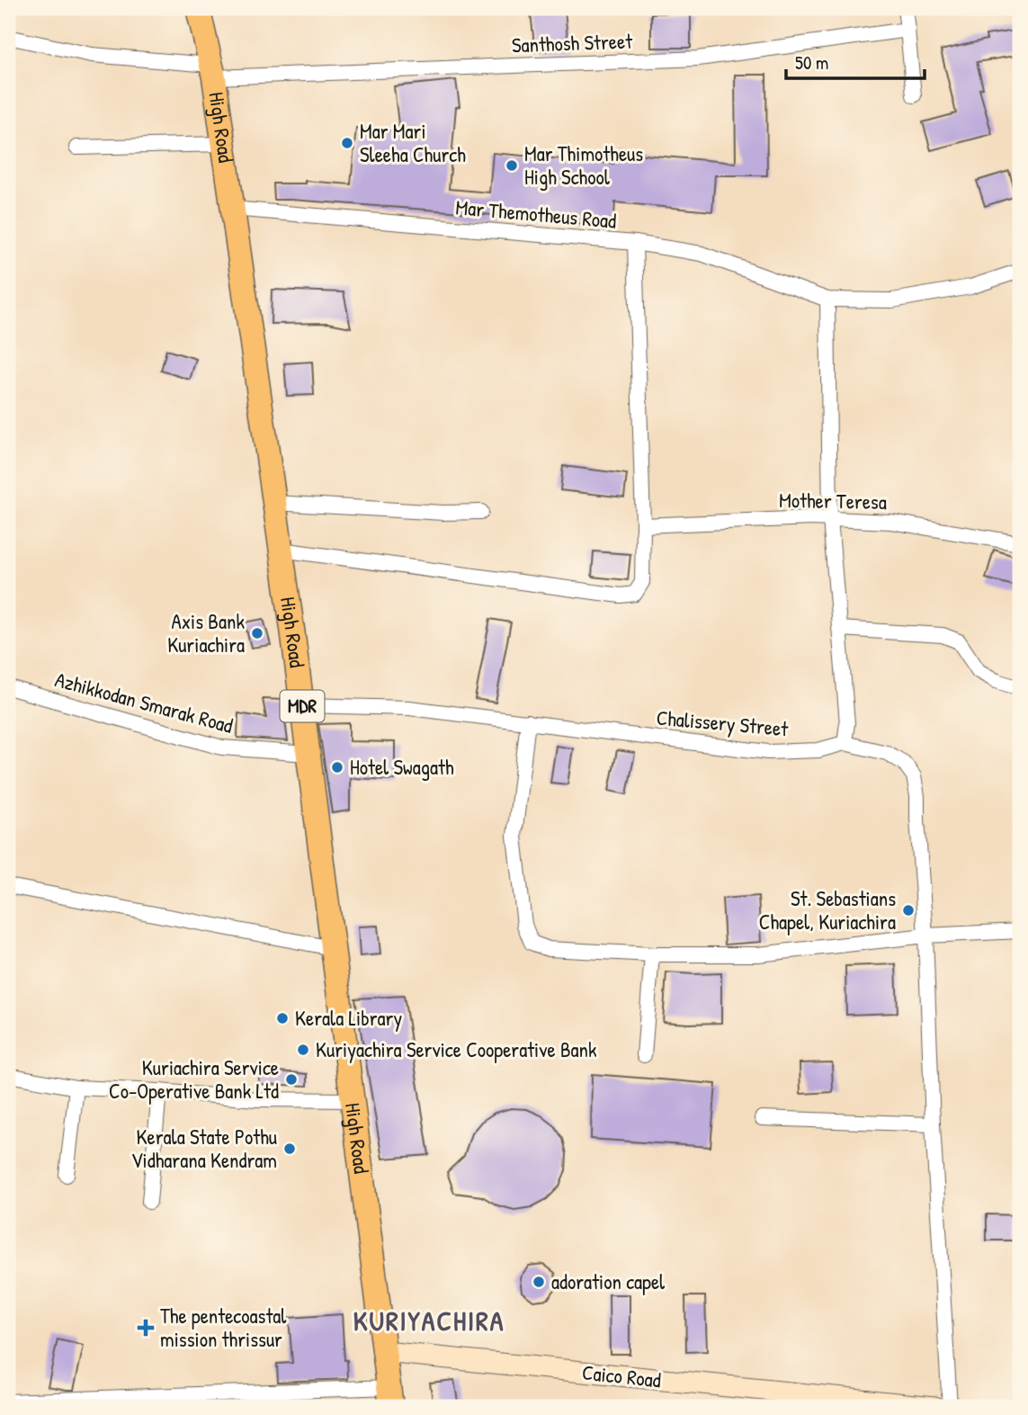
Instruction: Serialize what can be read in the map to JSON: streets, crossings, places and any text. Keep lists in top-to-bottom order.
{
  "streets": {
    "main road": ["High Road", "MDR"],
    "street": [
      "Santhosh Street",
      "Mar Themotheus Road",
      "Mother Teresa",
      "Azhikkodan Smarak Road",
      "Chalissery Street",
      "Caico Road"
    ]
  },
  "crossings": [
    ["Santhosh Street", "High Road"],
    ["High Road", "Mar Themotheus Road"],
    ["High Road", "Azhikkodan Smarak Road"],
    ["High Road", "Chalissery Street"],
    ["High Road", "Caico Road"]
  ],
  "districts": ["KURIYACHIRA"],
  "places": {
    "other": [
      "Mar Mari Sleeha Church",
      "Mar Thimotheus High School",
      "Axis Bank Kuriachira",
      "Hotel Swagath",
      "St. Sebastians Chapel, Kuriachira",
      "Kerala Library",
      "Kuriyachira Service Cooperative Bank",
      "Kuriachira Service Co-Operative Bank Ltd",
      "Kerala State Pothu Vidharana Kendram",
      "adoration capel"
    ],
    "health": ["The pentecoastal mission thrissur"]
  },
  "scale_bar": "50 m"
}
